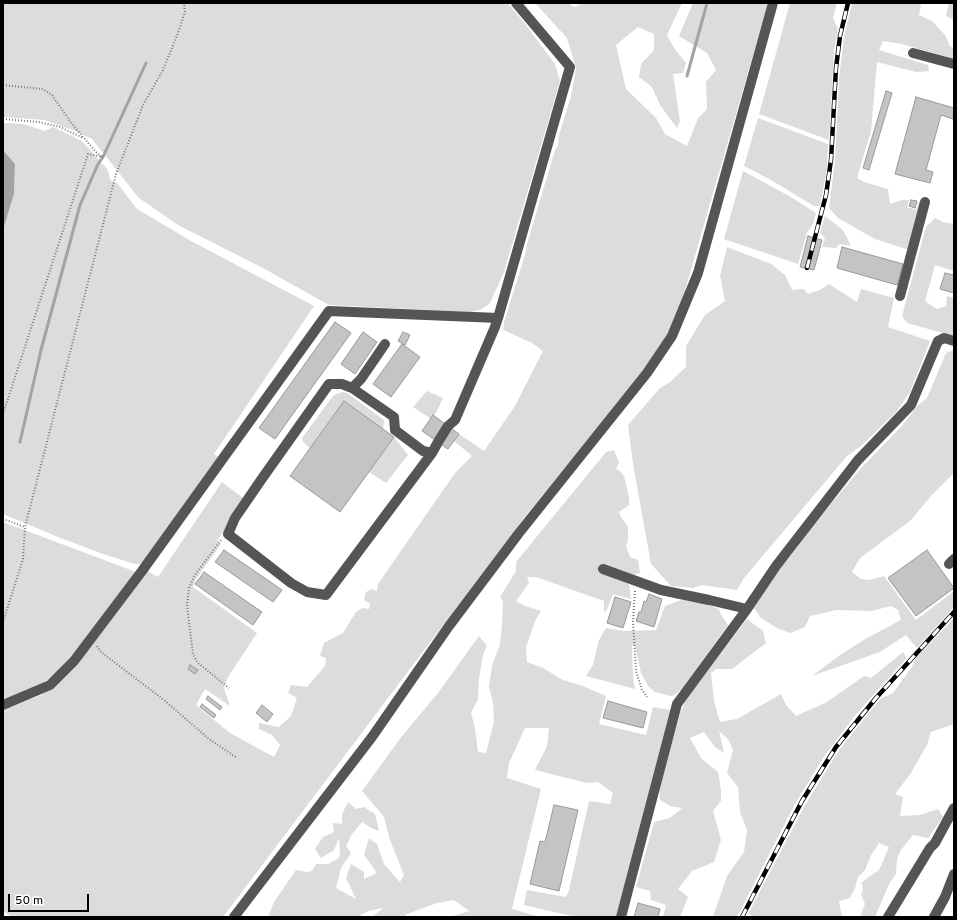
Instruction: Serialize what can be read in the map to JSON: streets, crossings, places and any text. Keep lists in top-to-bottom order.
{
  "scale_bar": "50 m"
}
